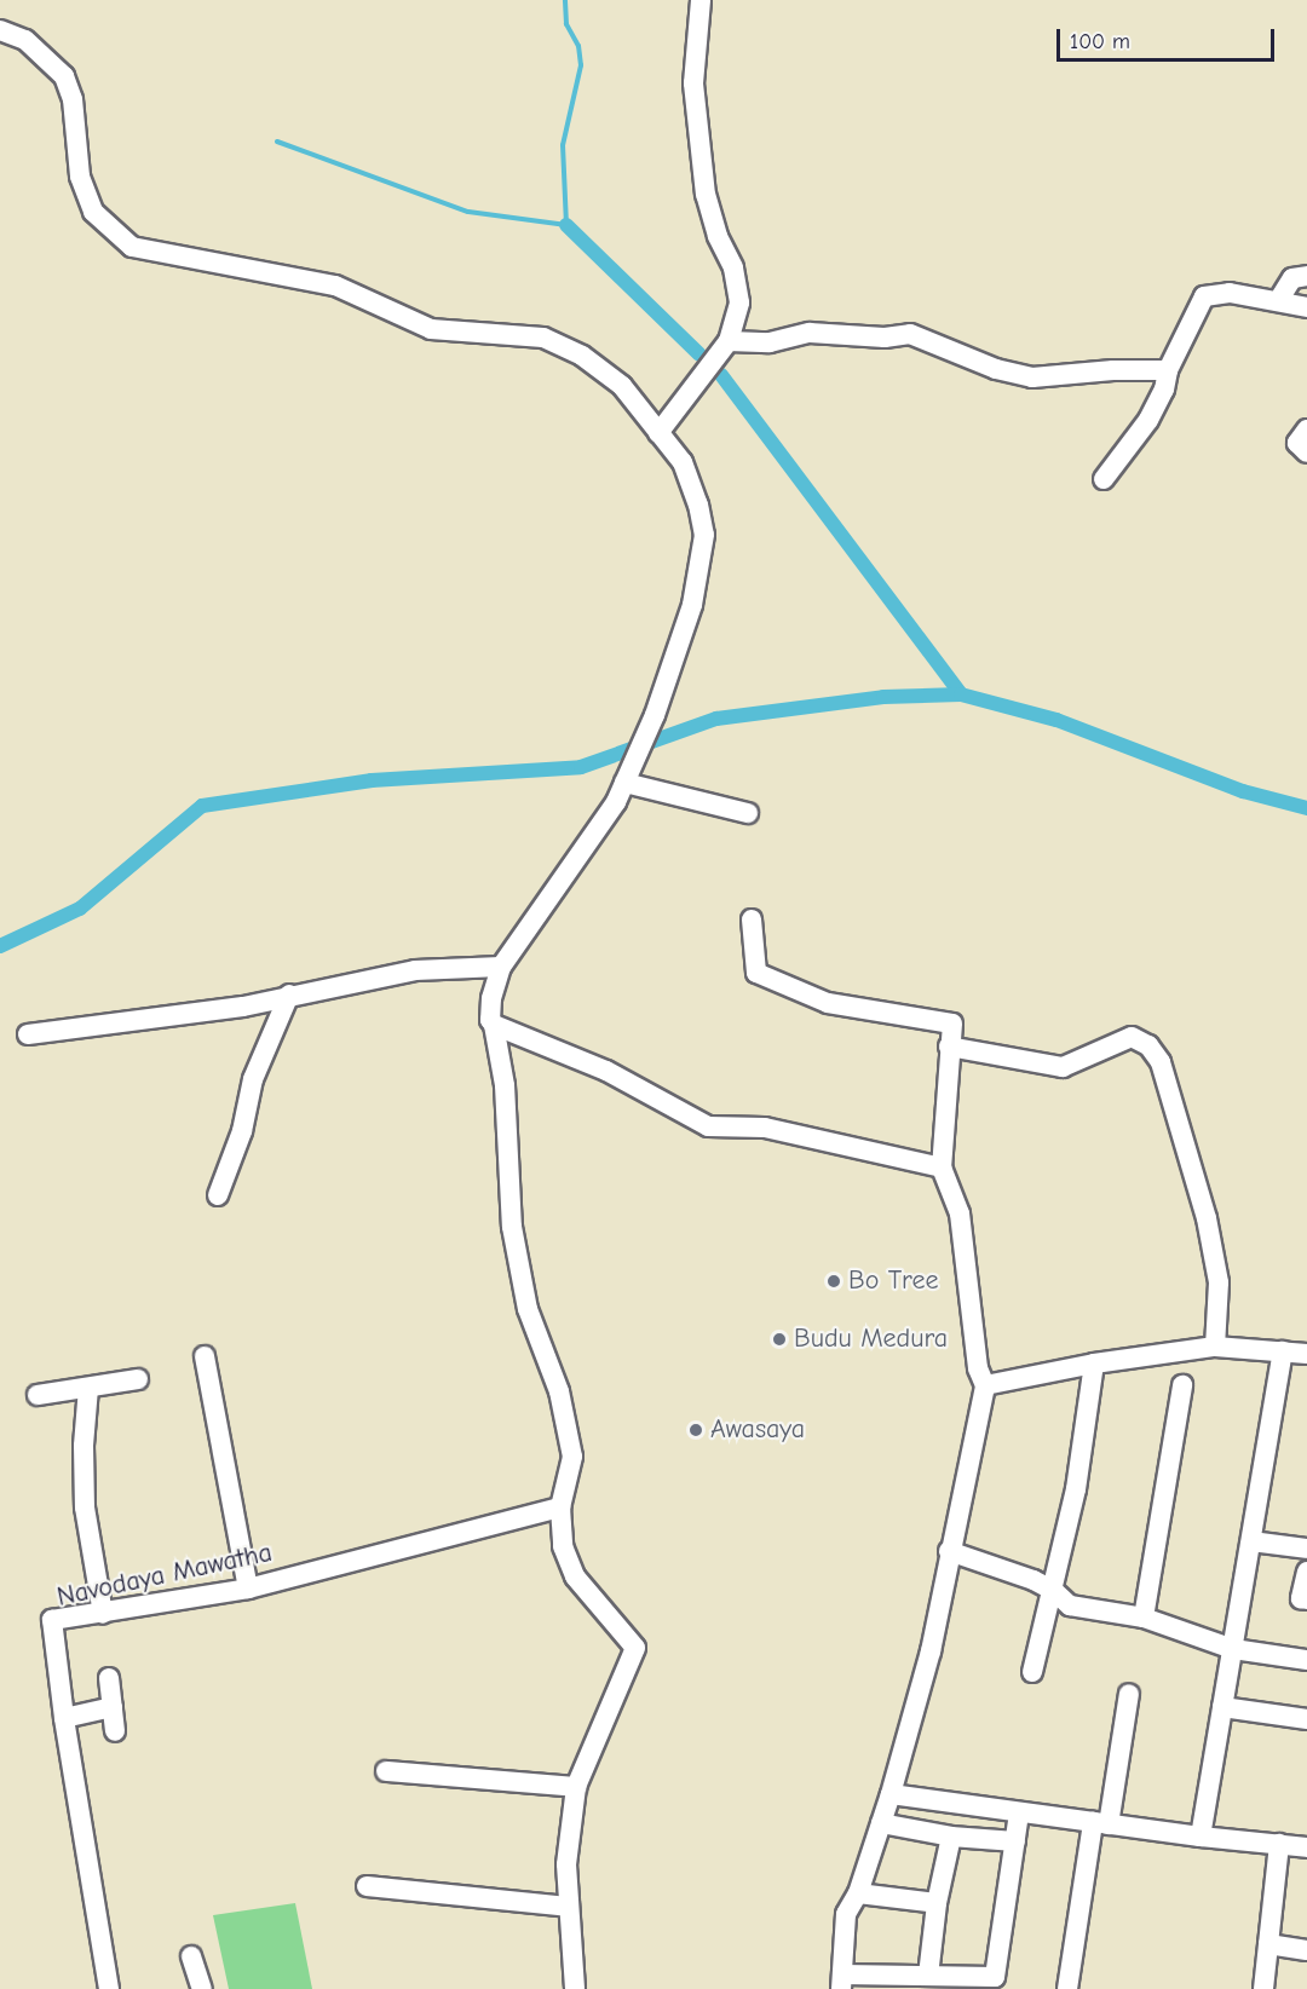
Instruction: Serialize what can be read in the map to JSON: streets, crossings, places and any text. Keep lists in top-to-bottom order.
{
  "streets": {
    "street": ["Navodaya Mawatha"]
  },
  "places": ["Bo Tree", "Budu Medura", "Awasaya"],
  "scale_bar": "100 m"
}
